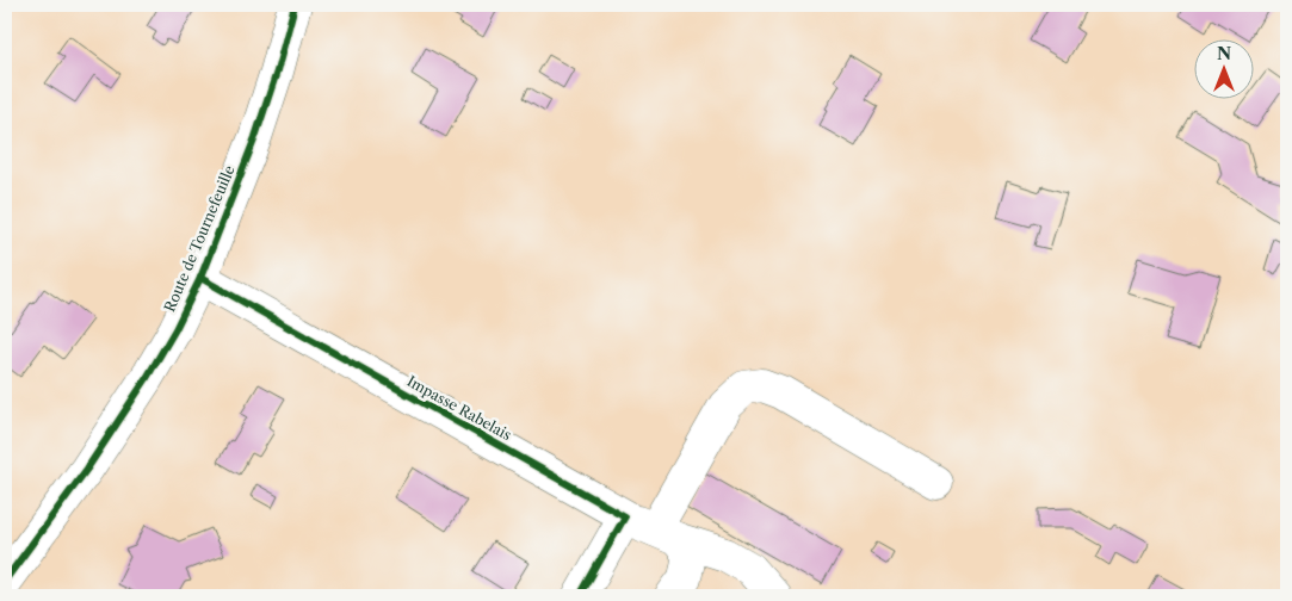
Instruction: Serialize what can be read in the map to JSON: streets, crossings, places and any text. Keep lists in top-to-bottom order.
{
  "streets": {
    "street": ["Route de Tournefeuille", "Impasse Rabelais"]
  },
  "crossings": [
    ["Route de Tournefeuille", "Impasse Rabelais"]
  ],
  "north": "top"
}
